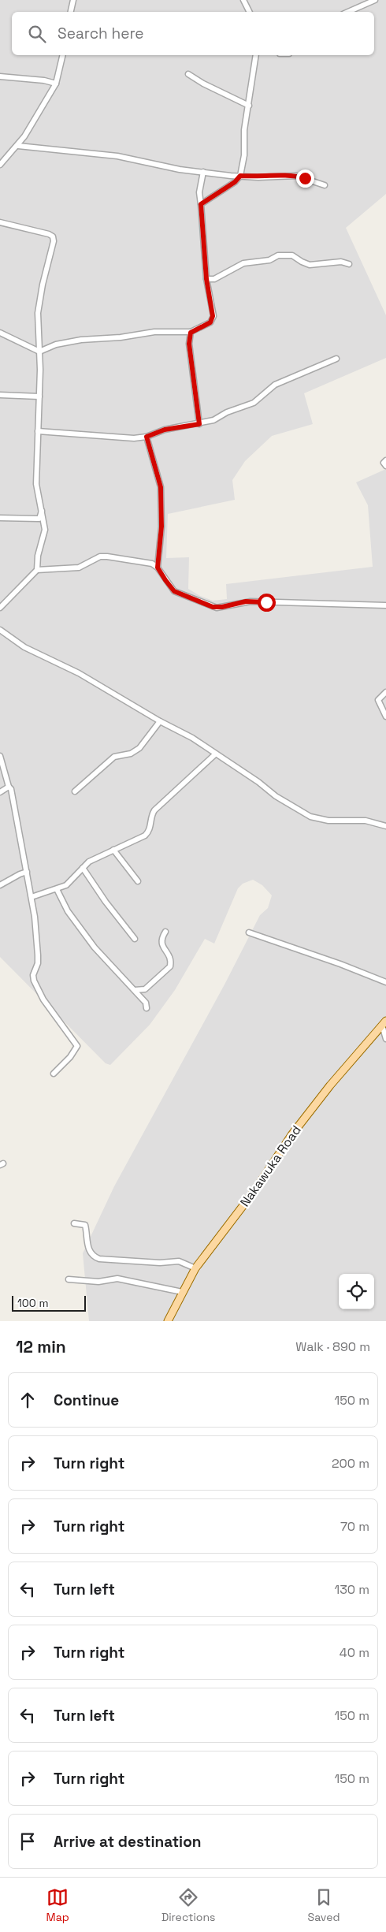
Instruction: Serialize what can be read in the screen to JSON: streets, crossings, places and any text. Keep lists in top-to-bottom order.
{
  "streets": {
    "main road": ["Nakawuka Road"]
  },
  "scale_bar": "100 m",
  "page": {
    "search": "Search here",
    "scale": "100 m",
    "heading": ["12 min", "Walk · 890 m"],
    "list": [
      ["Continue", "150 m"],
      ["Turn right", "200 m"],
      ["Turn right", "70 m"],
      ["Turn left", "130 m"],
      ["Turn right", "40 m"],
      ["Turn left", "150 m"],
      ["Turn right", "150 m"],
      "Arrive at destination"
    ],
    "nav": ["Map", "Directions", "Saved"]
  }
}
